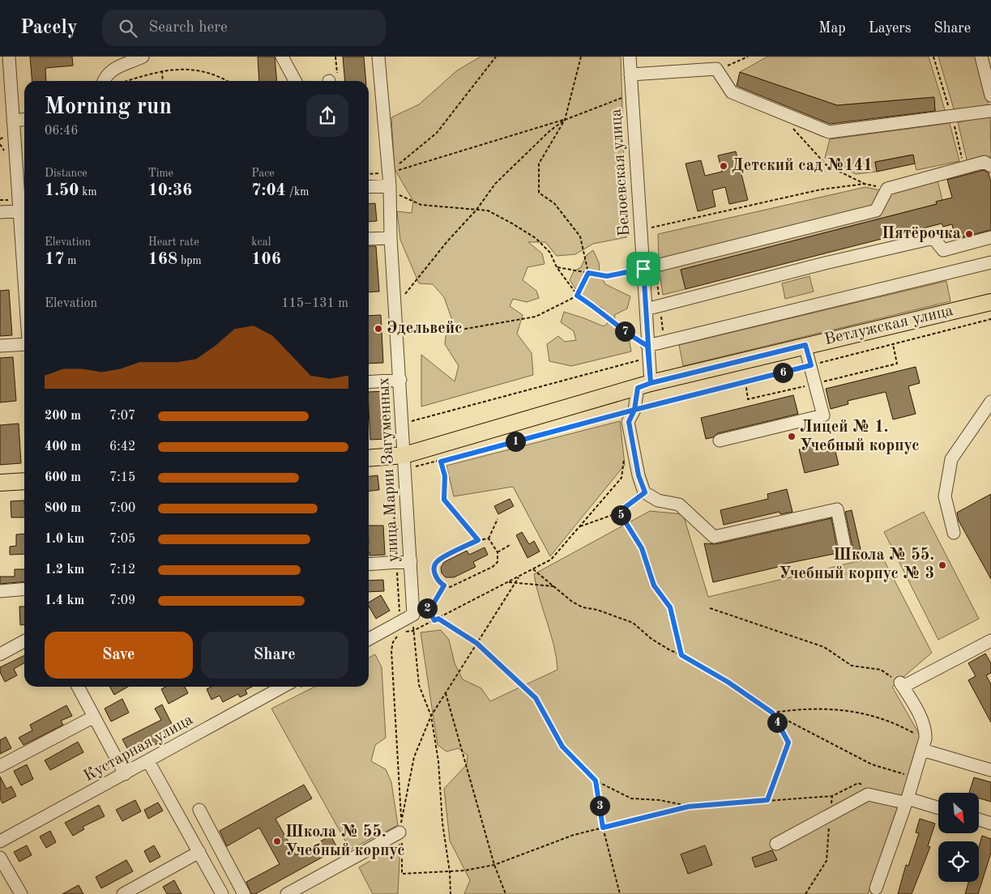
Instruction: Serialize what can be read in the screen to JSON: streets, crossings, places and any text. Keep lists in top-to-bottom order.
{
  "streets": {
    "main road": ["Ветлужская улица"],
    "street": ["Белоевская улица", "улица Марии Загуменных", "Кустарная улица"]
  },
  "crossings": [
    ["Белоевская улица", "Ветлужская улица"],
    ["Ветлужская улица", "улица Марии Загуменных"]
  ],
  "places": [
    "Детский сад №141",
    "Пятёрочка",
    "Эдельвейс",
    "Лицей № 1. Учебный корпус",
    "Школа № 55. Учебный корпус № 3",
    "Школа № 55. Учебный корпус"
  ],
  "north": "bottom right",
  "page": {
    "header": "Pacely",
    "search": "Search here",
    "nav": ["Map", "Layers", "Share"],
    "heading": ["Morning run", "06:46"],
    "stats": [
      ["Distance", "1.50 km"],
      ["Time", "10:36"],
      ["Pace", "7:04 /km"],
      ["Elevation", "17 m"],
      ["Heart rate", "168 bpm"],
      ["kcal", "106"]
    ],
    "chart": ["Elevation", "115–131 m"],
    "pins": [
      "7",
      "6",
      "1",
      "5",
      "2",
      "4",
      "3"
    ],
    "list": [
      {
        "name": "200 m",
        "note": "7:07"
      },
      {
        "name": "400 m",
        "note": "6:42"
      },
      {
        "name": "600 m",
        "note": "7:15"
      },
      {
        "name": "800 m",
        "note": "7:00"
      },
      {
        "name": "1.0 km",
        "note": "7:05"
      },
      {
        "name": "1.2 km",
        "note": "7:12"
      },
      {
        "name": "1.4 km",
        "note": "7:09"
      }
    ],
    "buttons": ["Save", "Share"]
  }
}
